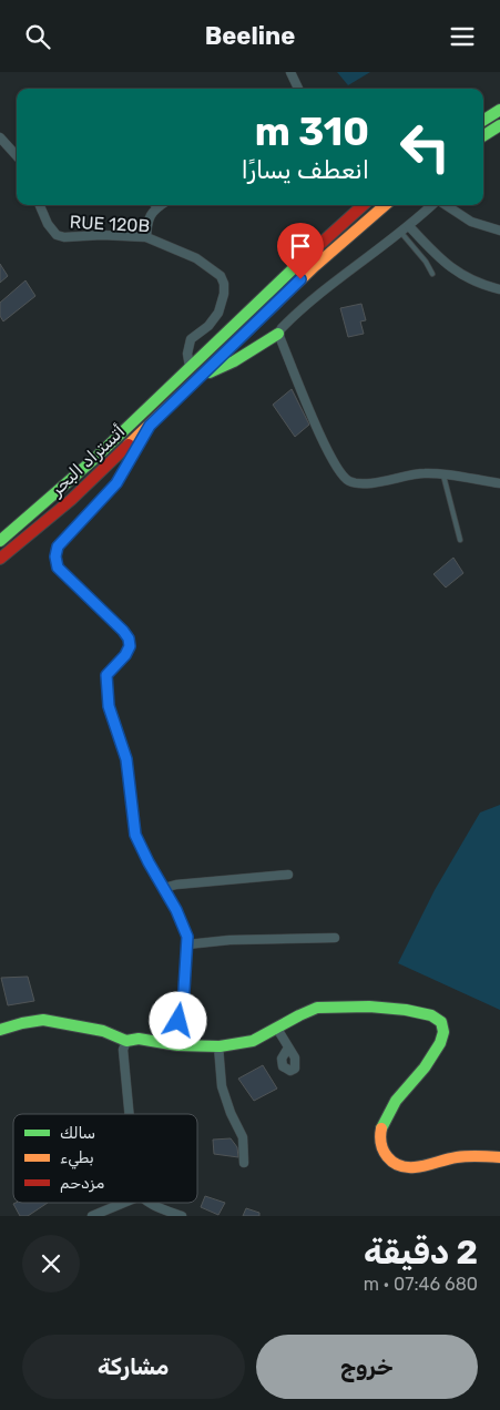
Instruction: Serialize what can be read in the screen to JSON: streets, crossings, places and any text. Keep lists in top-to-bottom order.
{
  "streets": {
    "main road": ["أتستراد البحر"],
    "street": ["RUE 120B"]
  },
  "crossings": [
    ["RUE 120B", "أتستراد البحر"]
  ],
  "legend": ["سالك", "بطيء", "مزدحم"],
  "page": {
    "header": "Beeline",
    "turn": ["310 m", "انعطف يسارًا"],
    "heading": ["2 دقيقة", "680 m · 07:46"],
    "buttons": ["خروج", "مشاركة"]
  }
}
